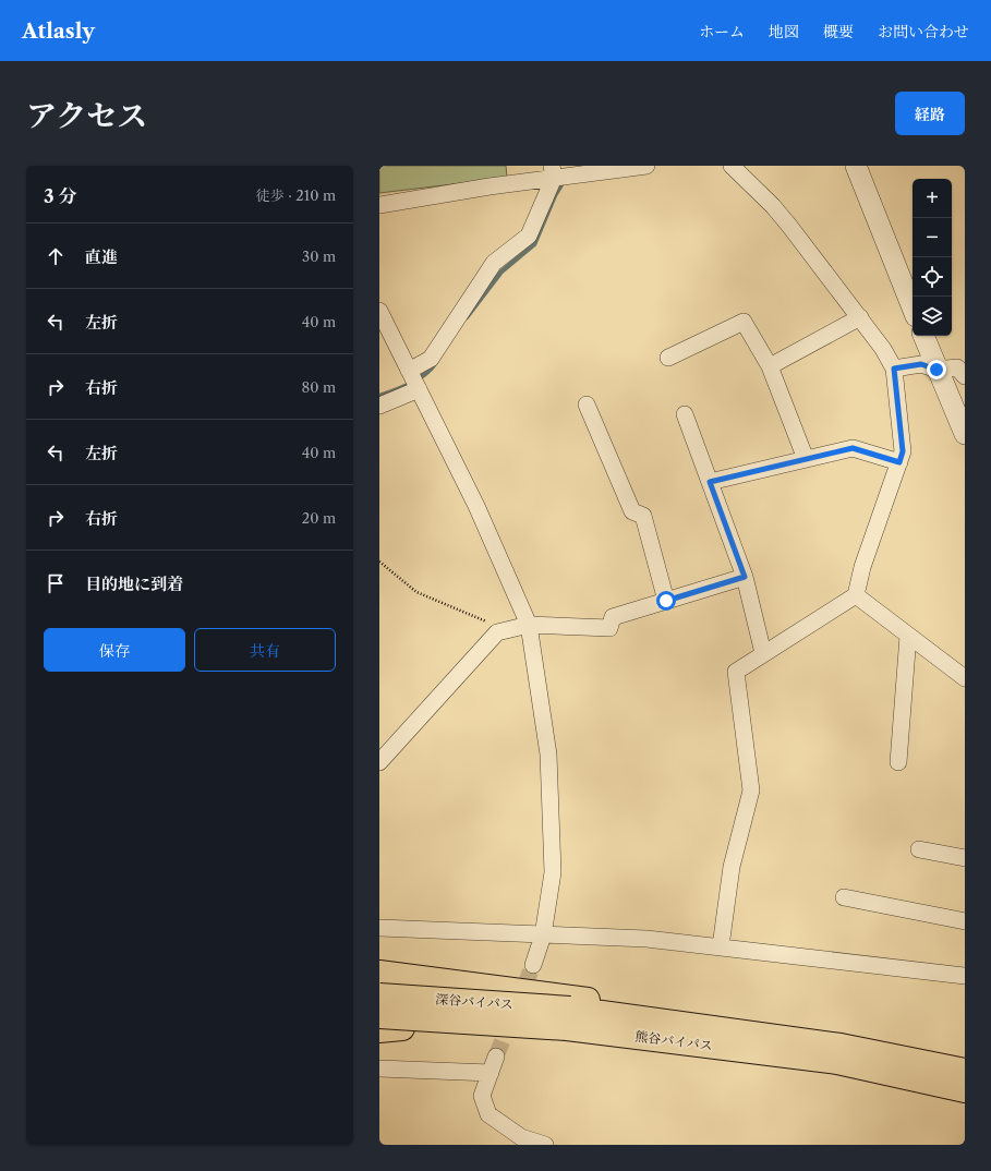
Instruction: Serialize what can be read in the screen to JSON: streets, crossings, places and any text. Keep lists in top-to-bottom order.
{
  "streets": {
    "highway": ["深谷バイパス", "熊谷バイパス"]
  },
  "crossings": [
    ["深谷バイパス", "熊谷バイパス"]
  ],
  "page": {
    "header": "Atlasly",
    "nav": [
      "ホーム",
      "地図",
      "概要",
      "お問い合わせ"
    ],
    "title": "アクセス",
    "buttons": [
      "経路",
      ["保存", "共有"]
    ],
    "heading": ["3 分", "徒歩 · 210 m"],
    "map_buttons": ["+", "−"],
    "list": [
      ["直進", "30 m"],
      ["左折", "40 m"],
      ["右折", "80 m"],
      ["左折", "40 m"],
      ["右折", "20 m"],
      "目的地に到着"
    ]
  }
}
